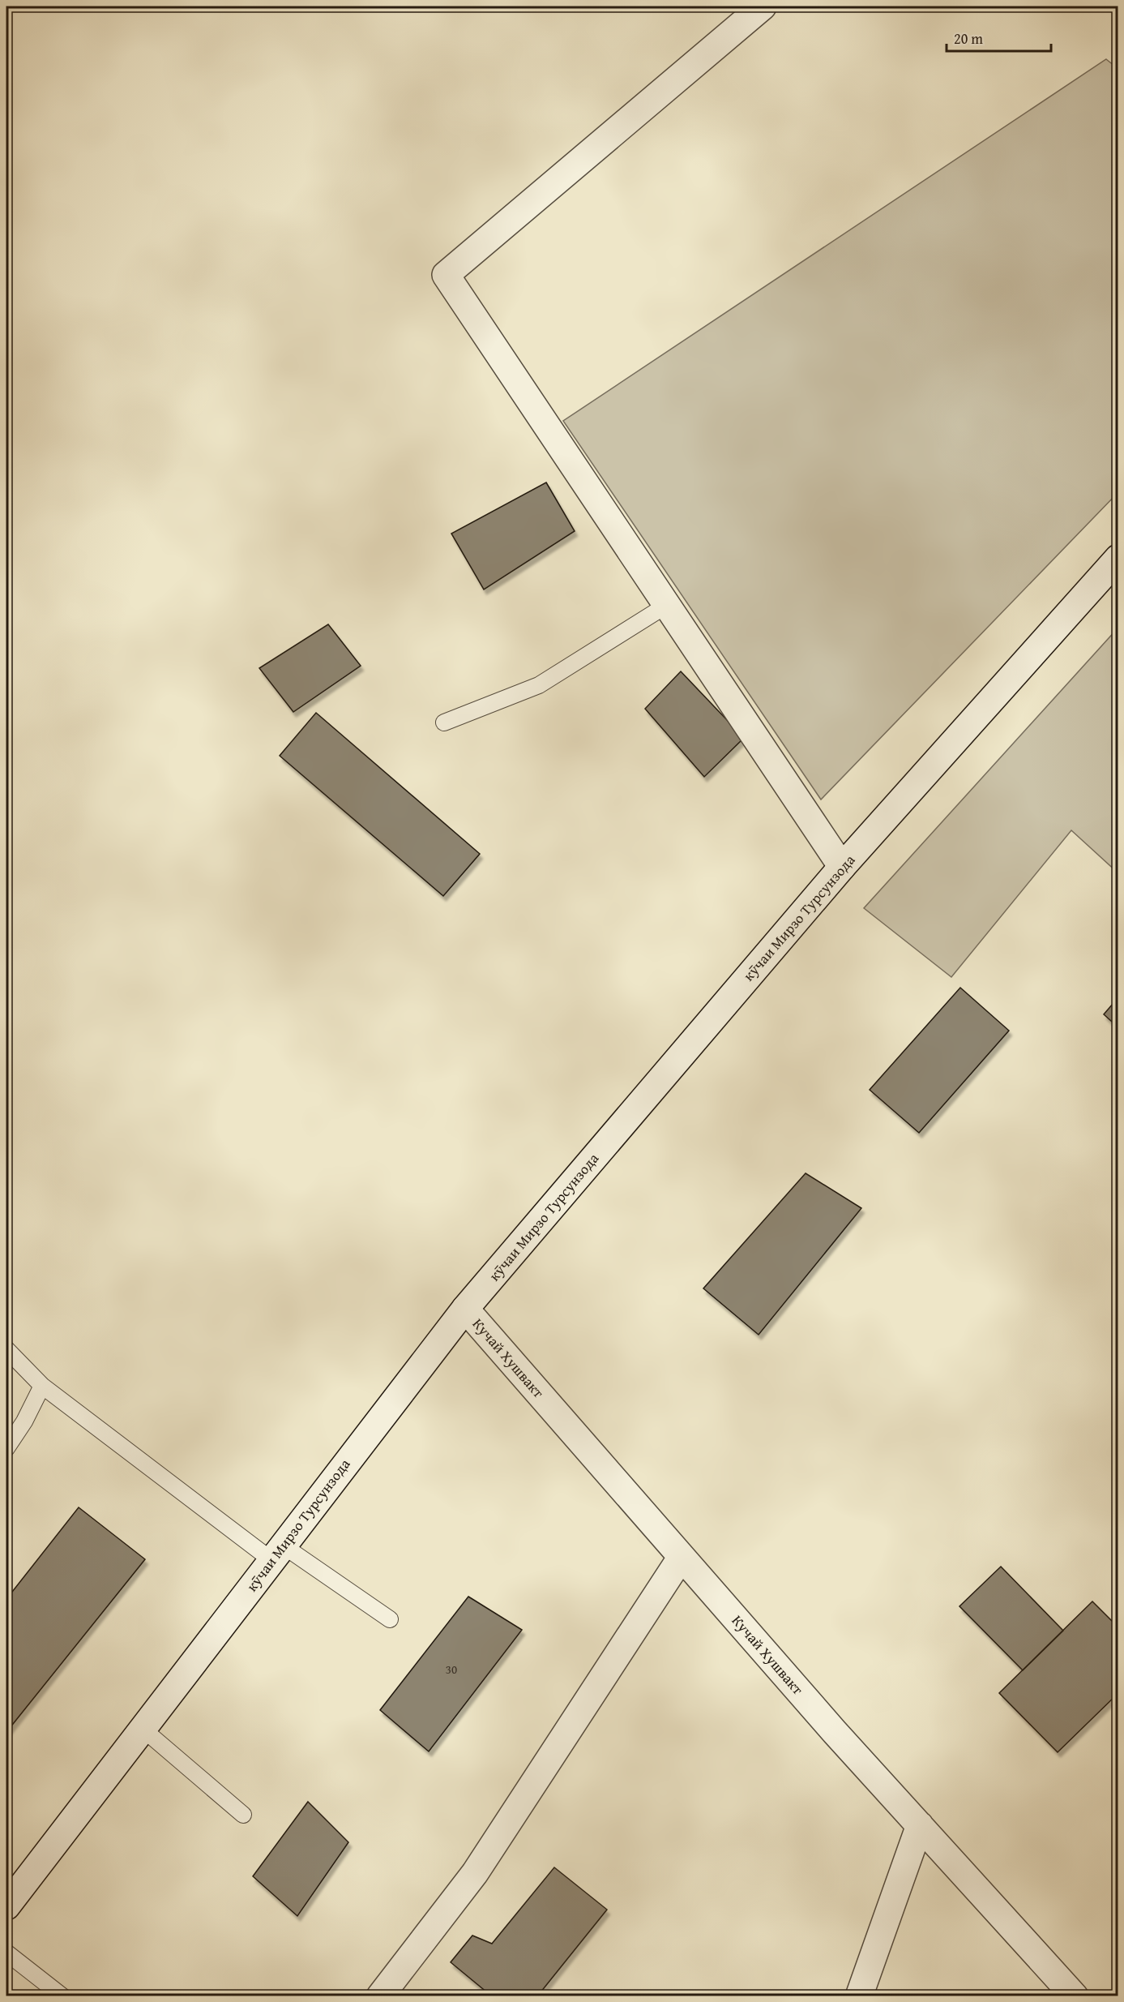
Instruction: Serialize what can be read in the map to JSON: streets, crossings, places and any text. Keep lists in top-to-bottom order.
{
  "streets": {
    "street": ["кӯчаи Мирзо Турсунзода", "Кучай Хушвакт"]
  },
  "crossings": [
    ["кӯчаи Мирзо Турсунзода", "Кучай Хушвакт"]
  ],
  "house_numbers": ["30"],
  "scale_bar": "20 m"
}
